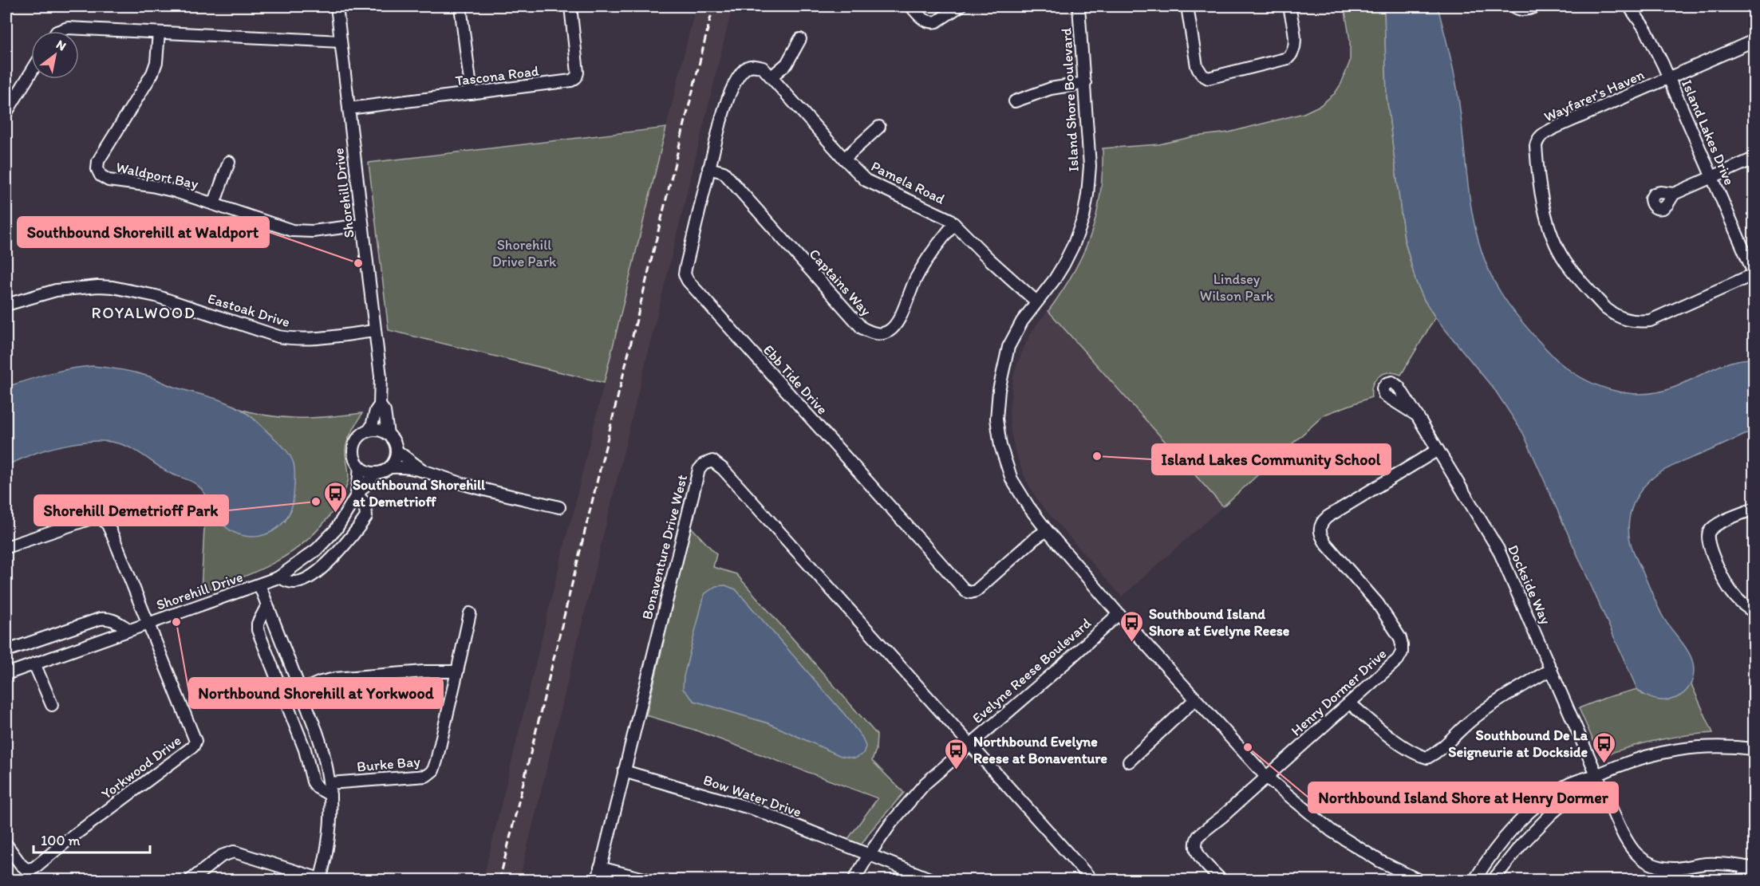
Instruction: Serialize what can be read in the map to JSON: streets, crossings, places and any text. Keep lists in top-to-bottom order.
{
  "streets": {
    "street": [
      "Tascona Road",
      "Wayfarer's Haven",
      "Island Shore Boulevard",
      "Island Lakes Drive",
      "Waldport Bay",
      "Pamela Road",
      "Shorehill Drive",
      "Captains Way",
      "Eastoak Drive",
      "Ebb Tide Drive",
      "Bonaventure Drive West",
      "Dockside Way",
      "Evelyne Reese Boulevard",
      "Henry Dormer Drive",
      "Burke Bay",
      "Yorkwood Drive",
      "Bow Water Drive"
    ]
  },
  "crossings": [
    ["Tascona Road", "Shorehill Drive"],
    ["Wayfarer's Haven", "Island Lakes Drive"],
    ["Island Shore Boulevard", "Pamela Road"],
    ["Island Shore Boulevard", "Ebb Tide Drive"],
    ["Island Shore Boulevard", "Evelyne Reese Boulevard"],
    ["Island Shore Boulevard", "Henry Dormer Drive"],
    ["Waldport Bay", "Shorehill Drive"],
    ["Pamela Road", "Captains Way"],
    ["Pamela Road", "Ebb Tide Drive"],
    ["Shorehill Drive", "Eastoak Drive"],
    ["Shorehill Drive", "Yorkwood Drive"],
    ["Captains Way", "Ebb Tide Drive"],
    ["Bonaventure Drive West", "Evelyne Reese Boulevard"],
    ["Bonaventure Drive West", "Bow Water Drive"],
    ["Dockside Way", "Henry Dormer Drive"],
    ["Evelyne Reese Boulevard", "Bow Water Drive"]
  ],
  "districts": ["ROYALWOOD"],
  "parks": ["Shorehill Drive Park", "Lindsey Wilson Park"],
  "places": {
    "other": [
      "Southbound Shorehill at Waldport",
      "Island Lakes Community School",
      "Shorehill Demetrioff Park",
      "Northbound Shorehill at Yorkwood",
      "Northbound Island Shore at Henry Dormer"
    ],
    "bus stop": [
      "Southbound Shorehill at Demetrioff",
      "Southbound Island Shore at Evelyne Reese",
      "Southbound De La Seigneurie at Dockside",
      "Northbound Evelyne Reese at Bonaventure"
    ]
  },
  "scale_bar": "100 m",
  "north": "top right"
}
